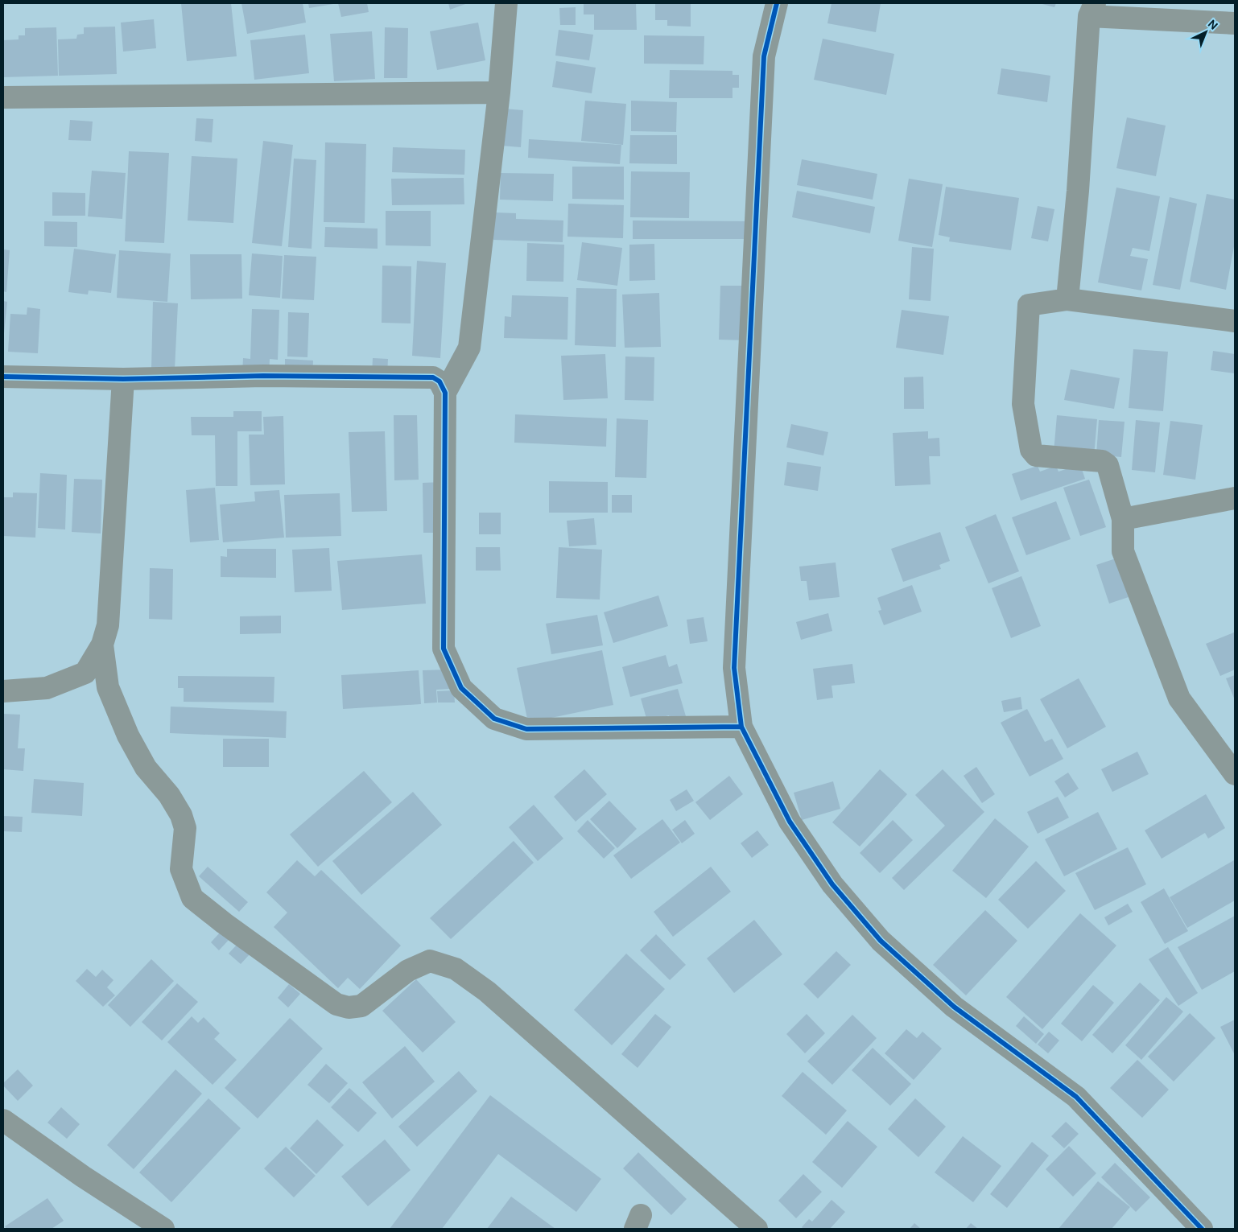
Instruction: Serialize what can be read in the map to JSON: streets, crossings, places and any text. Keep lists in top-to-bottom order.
{
  "north": "top right"
}
